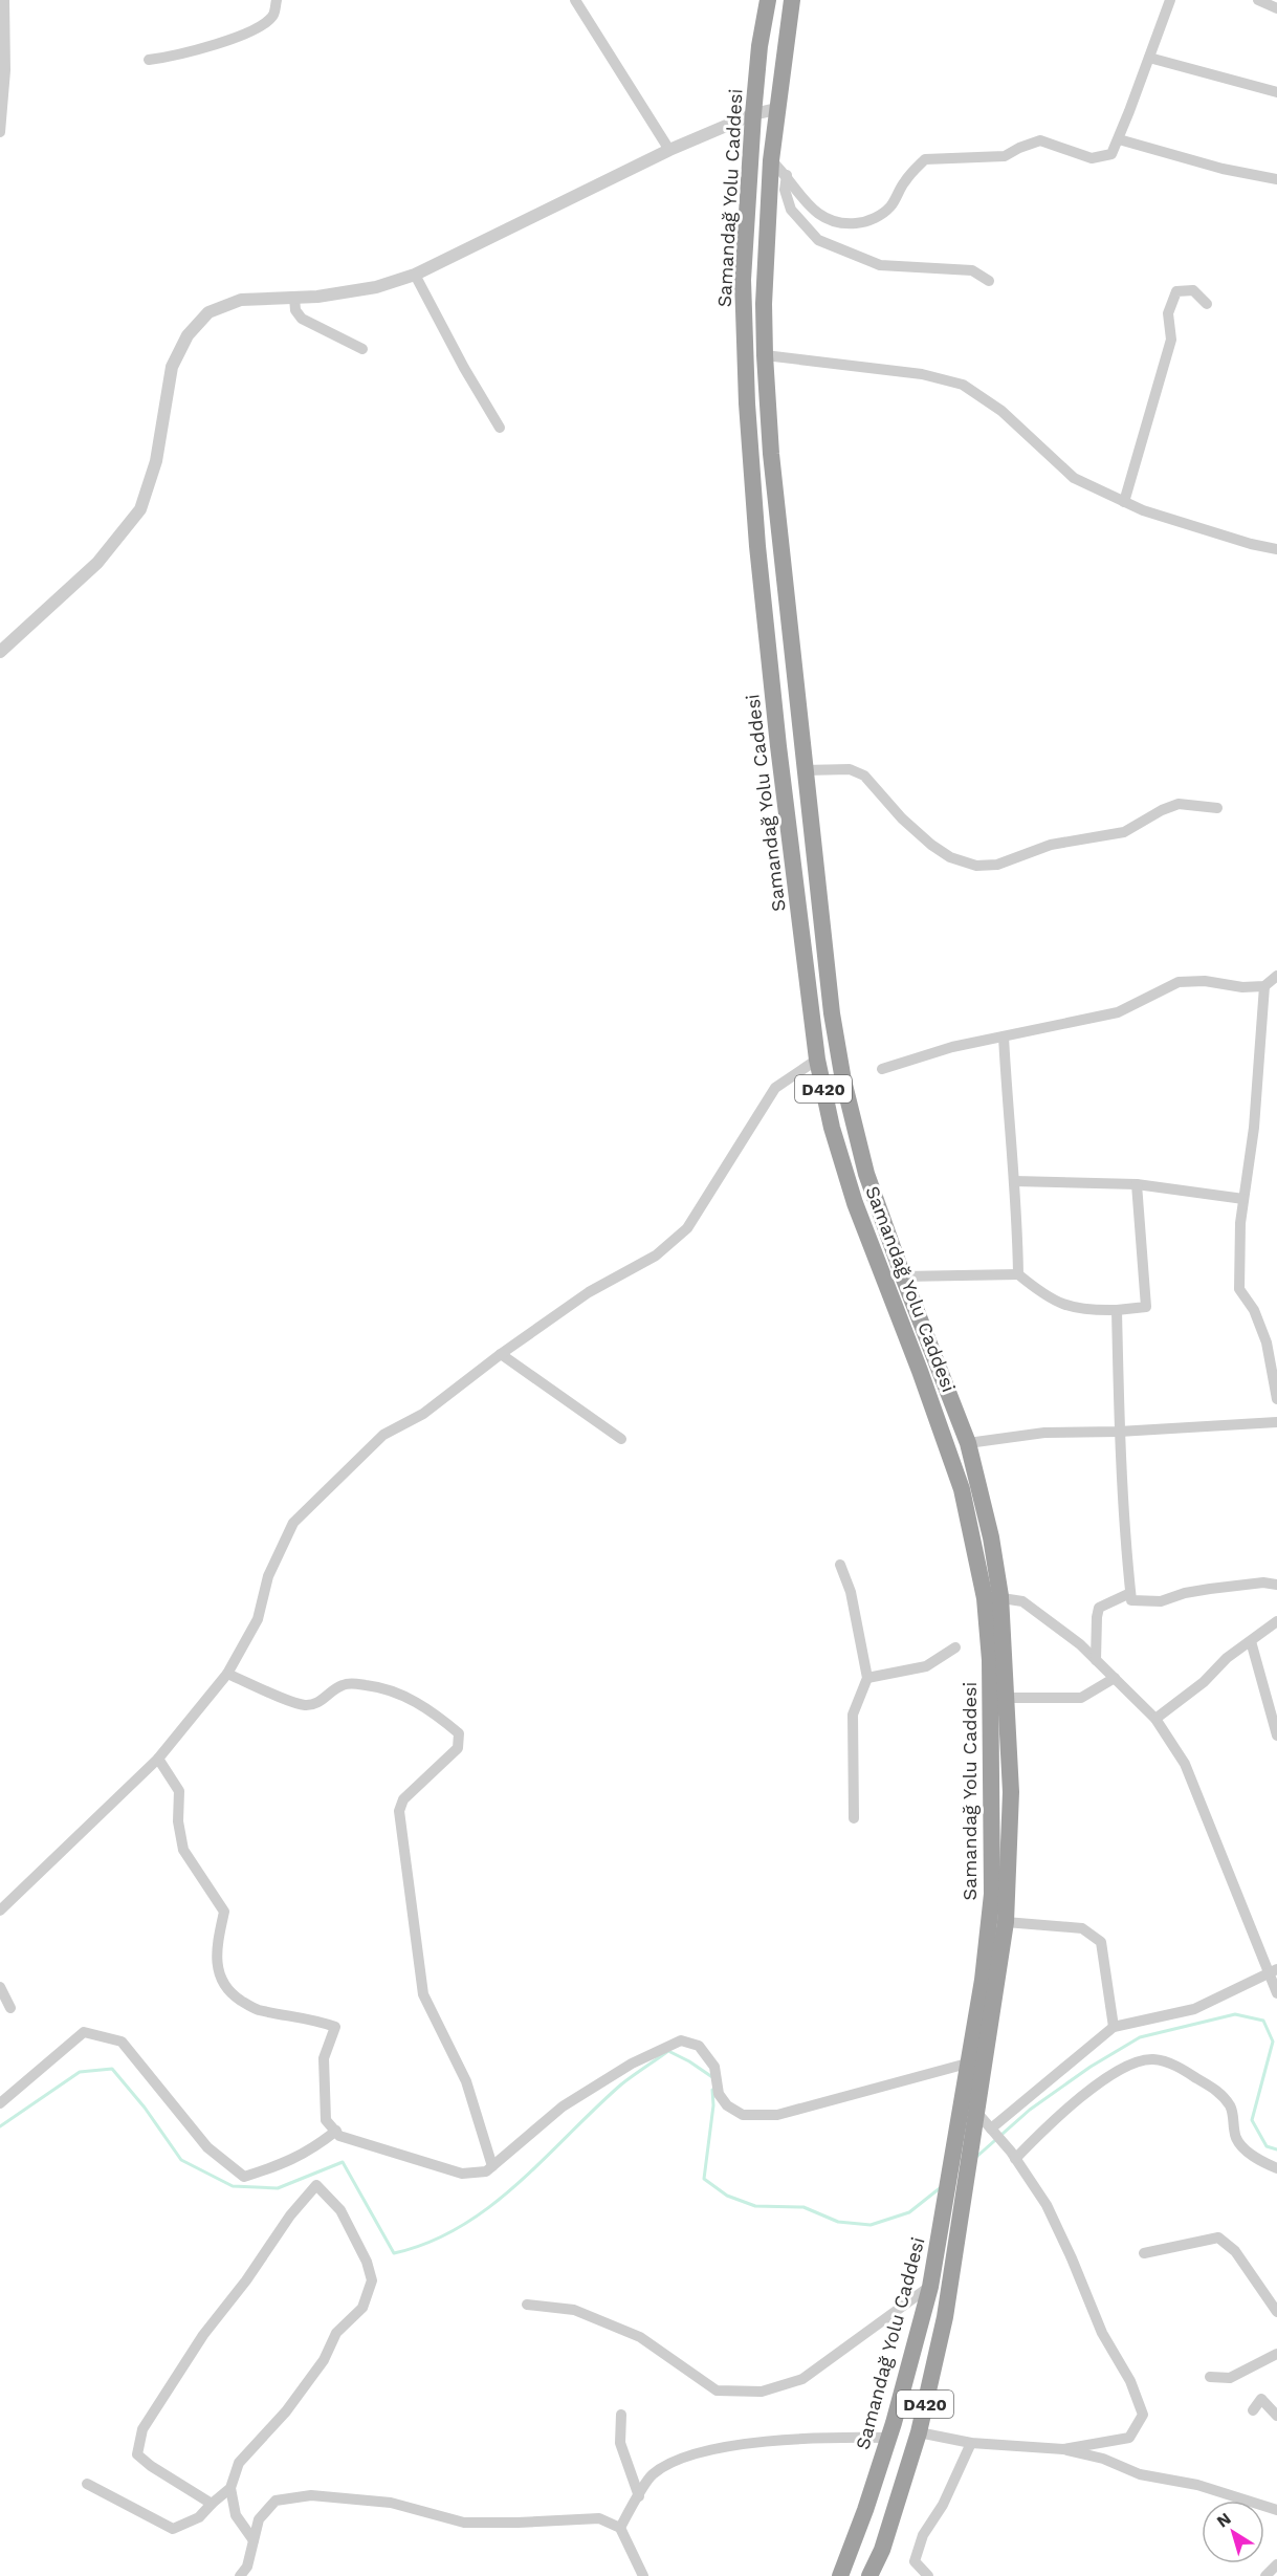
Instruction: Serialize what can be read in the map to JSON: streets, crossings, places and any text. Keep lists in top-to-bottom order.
{
  "streets": {
    "highway": ["Samandağ Yolu Caddesi", "D420"]
  },
  "north": "top left"
}
